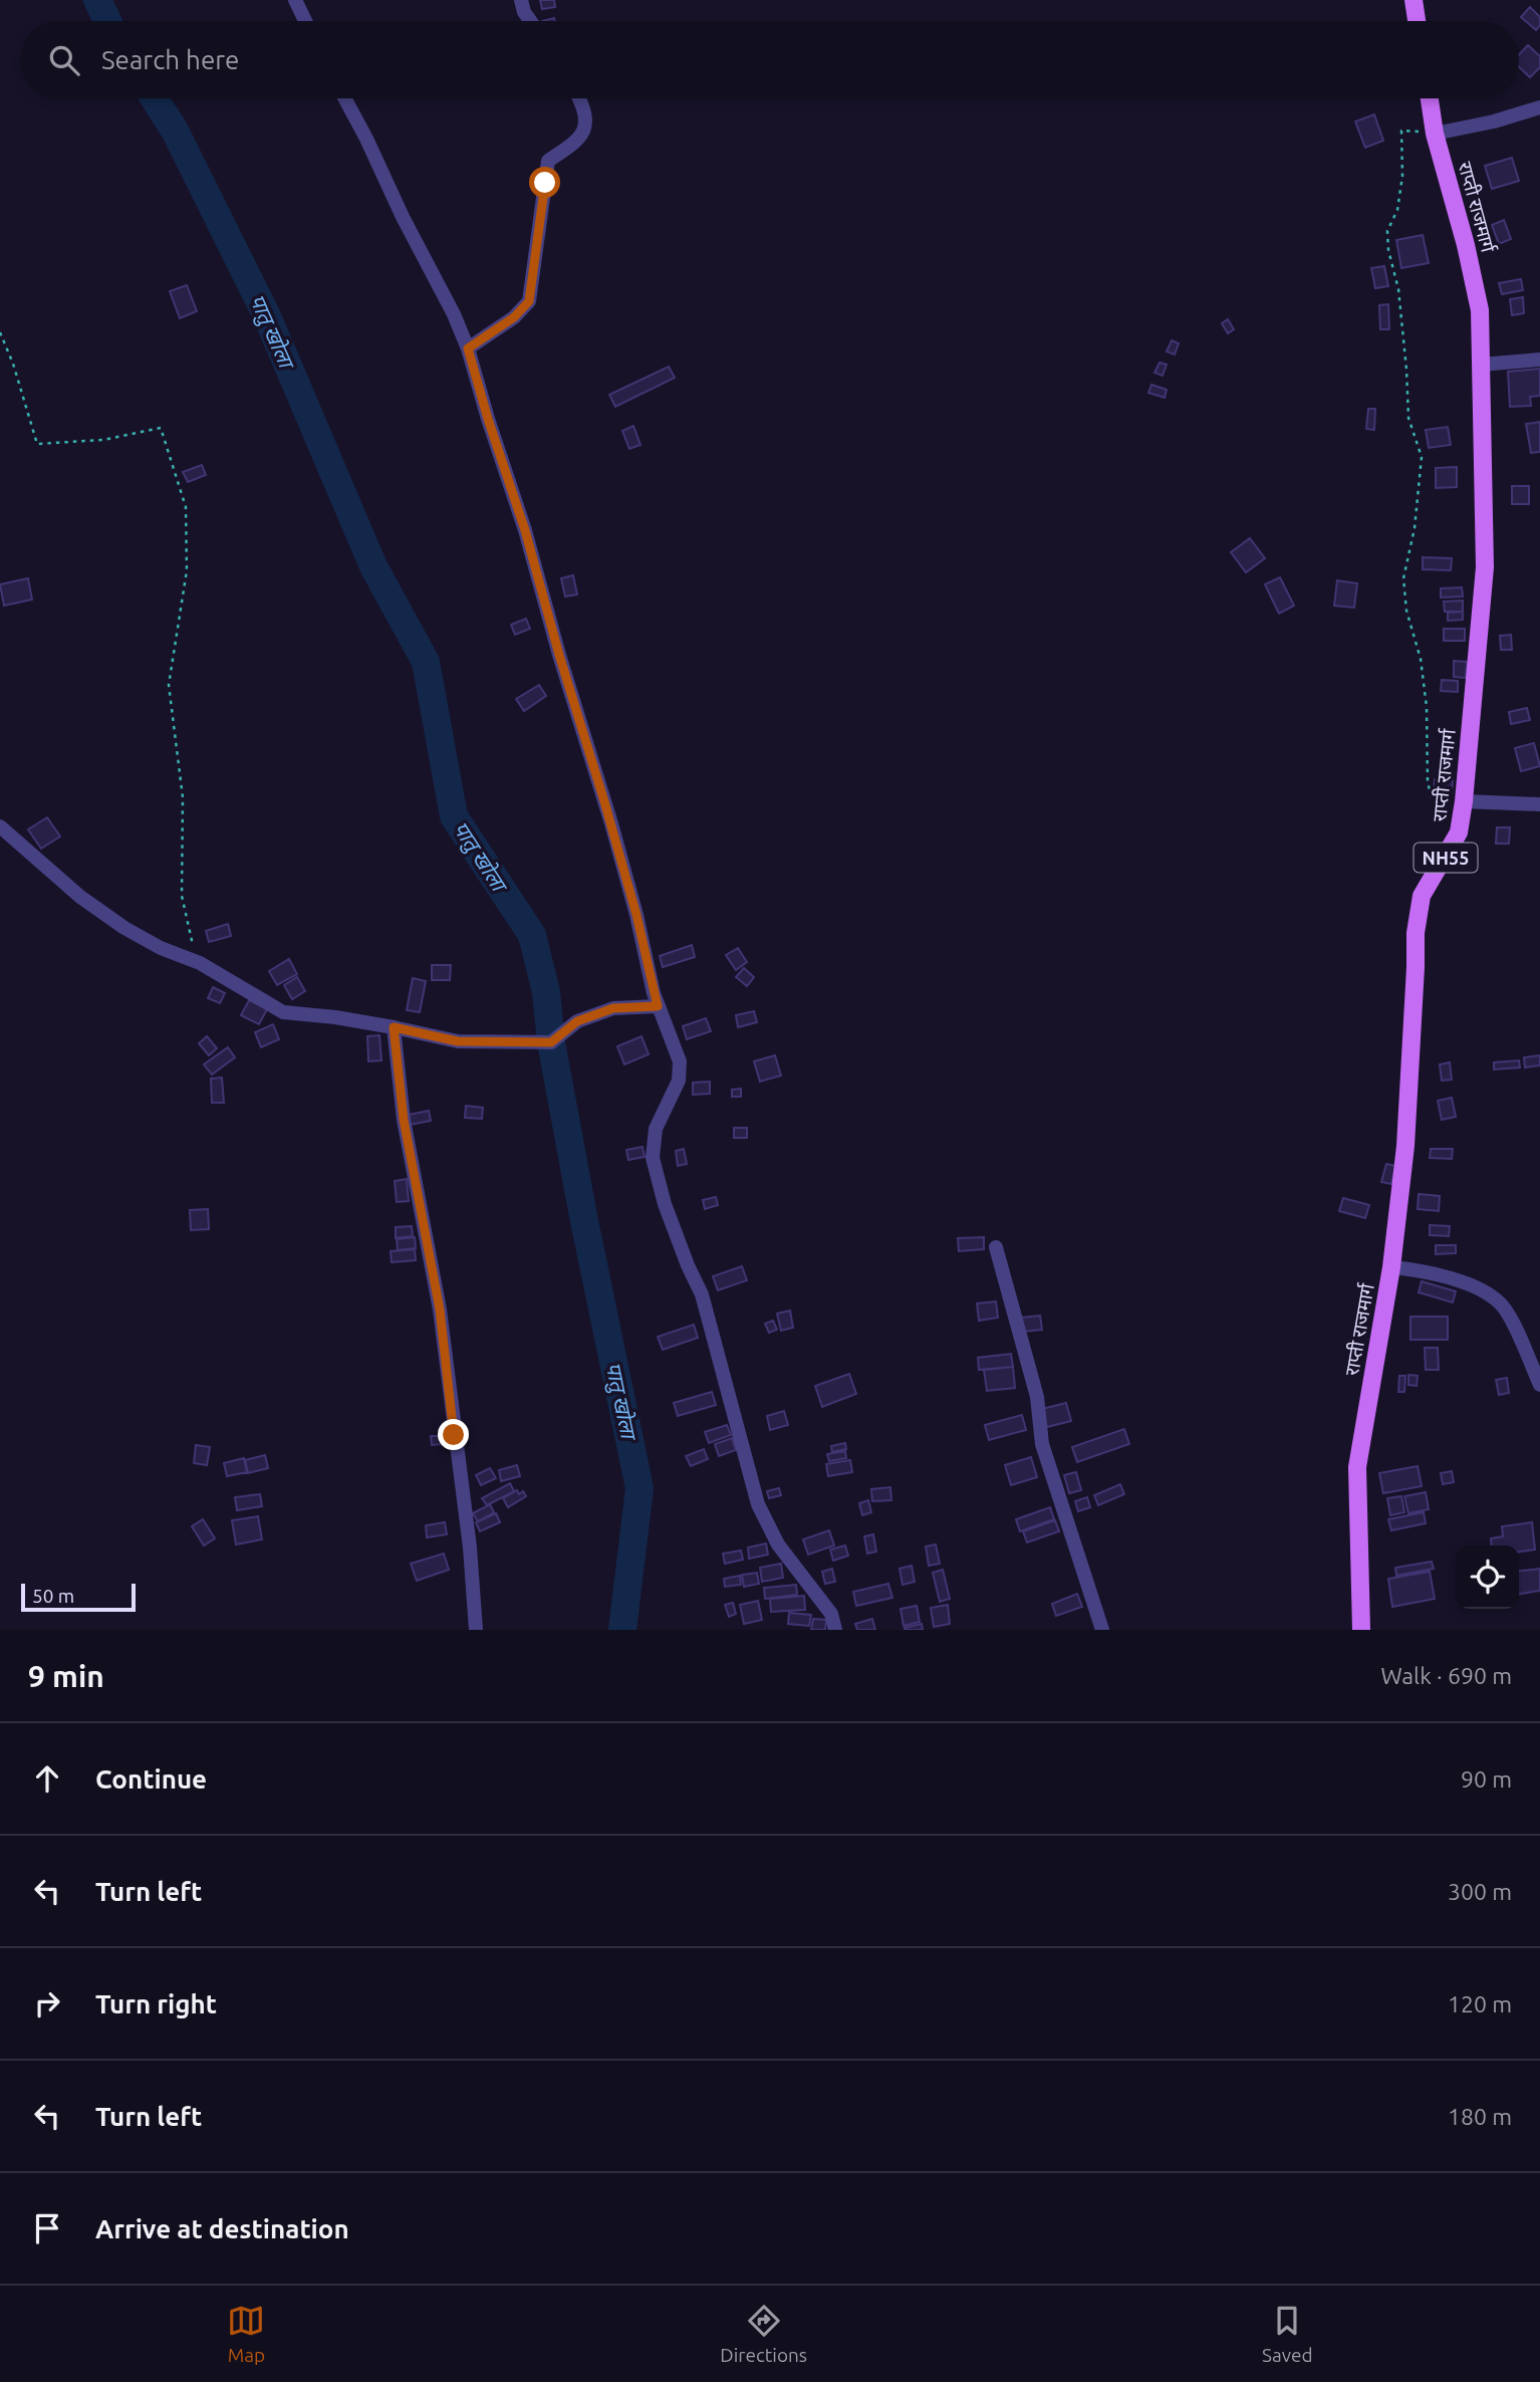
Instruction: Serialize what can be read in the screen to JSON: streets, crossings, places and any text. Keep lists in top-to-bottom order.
{
  "streets": {
    "main road": ["राप्ती राजमार्ग", "NH55"]
  },
  "water": ["पातु खोला"],
  "scale_bar": "50 m",
  "page": {
    "search": "Search here",
    "scale": "50 m",
    "heading": ["9 min", "Walk · 690 m"],
    "list": [
      ["Continue", "90 m"],
      ["Turn left", "300 m"],
      ["Turn right", "120 m"],
      ["Turn left", "180 m"],
      "Arrive at destination"
    ],
    "nav": ["Map", "Directions", "Saved"]
  }
}
